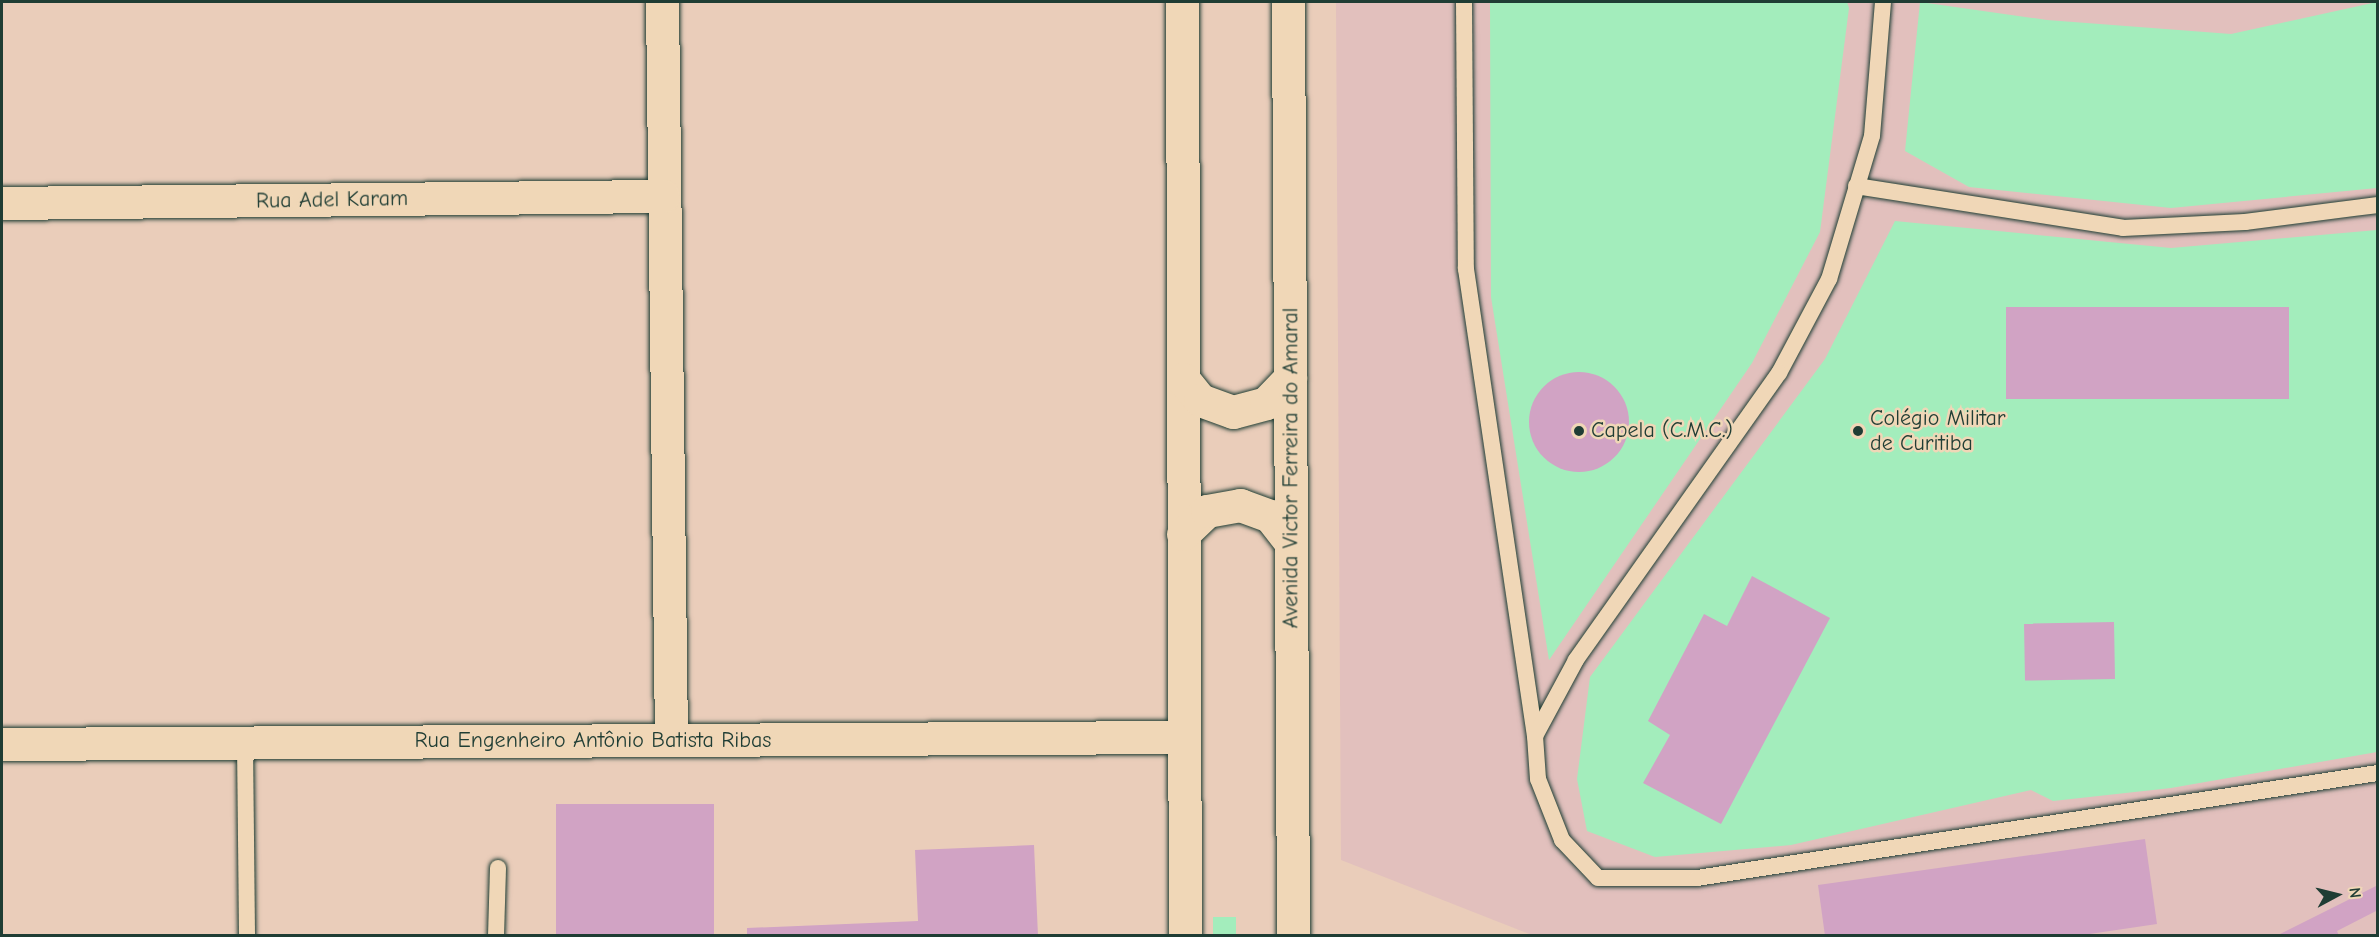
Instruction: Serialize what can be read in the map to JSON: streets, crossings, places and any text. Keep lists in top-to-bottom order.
{
  "streets": {
    "main road": ["Rua Adel Karam", "Avenida Victor Ferreira do Amaral", "Rua Engenheiro Antônio Batista Ribas"]
  },
  "places": ["Capela (C.M.C.)", "Colégio Militar de Curitiba"],
  "north": "right"
}
